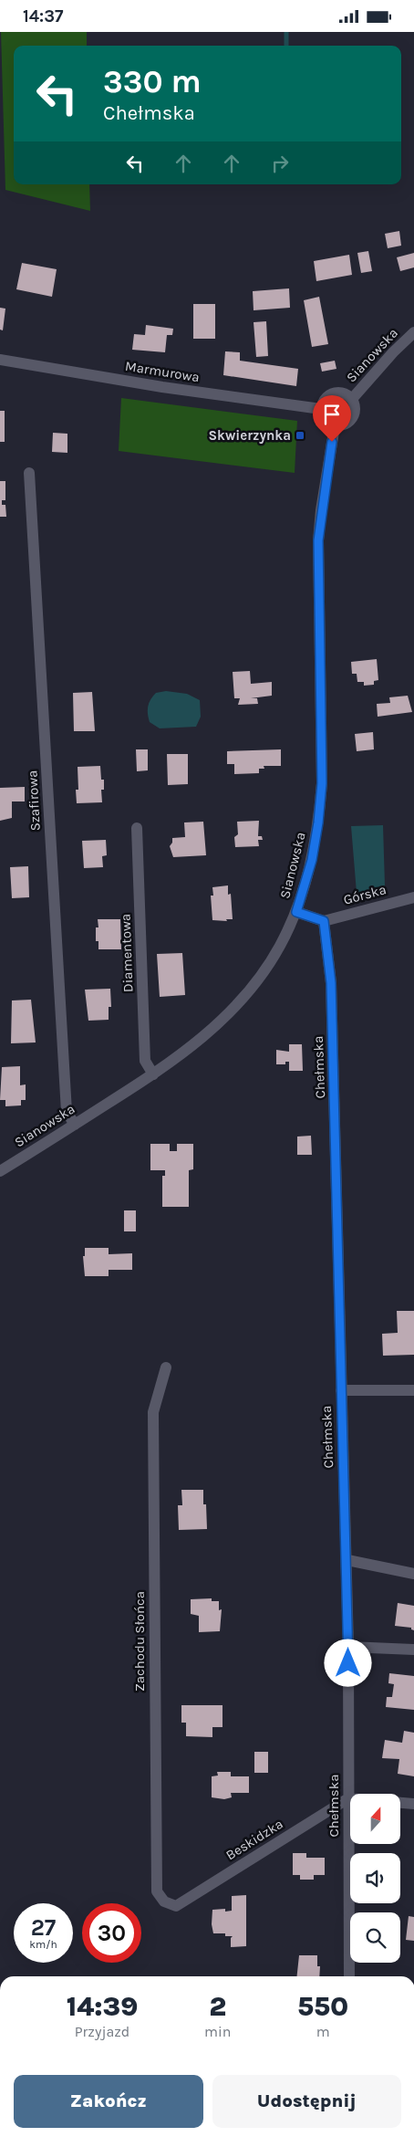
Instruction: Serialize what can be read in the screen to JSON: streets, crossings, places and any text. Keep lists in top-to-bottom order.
{
  "streets": {
    "street": [
      "Sianowska",
      "Marmurowa",
      "Szafirowa",
      "Górska",
      "Diamentowa",
      "Chełmska",
      "Zachodu Słońca",
      "Beskidzka"
    ]
  },
  "crossings": [
    ["Sianowska", "Marmurowa"],
    ["Sianowska", "Szafirowa"],
    ["Sianowska", "Diamentowa"],
    ["Górska", "Chełmska"],
    ["Chełmska", "Beskidzka"],
    ["Zachodu Słońca", "Beskidzka"]
  ],
  "places": {
    "transit": ["Skwierzynka"]
  },
  "north": "top",
  "page": {
    "status": "14:37",
    "turn": ["330 m", "Chełmska"],
    "speed": "27 km/h",
    "limit": "30",
    "eta": [
      "14:39",
      "Przyjazd",
      "2",
      "min",
      "550",
      "m"
    ],
    "buttons": ["Zakończ", "Udostępnij"]
  }
}
